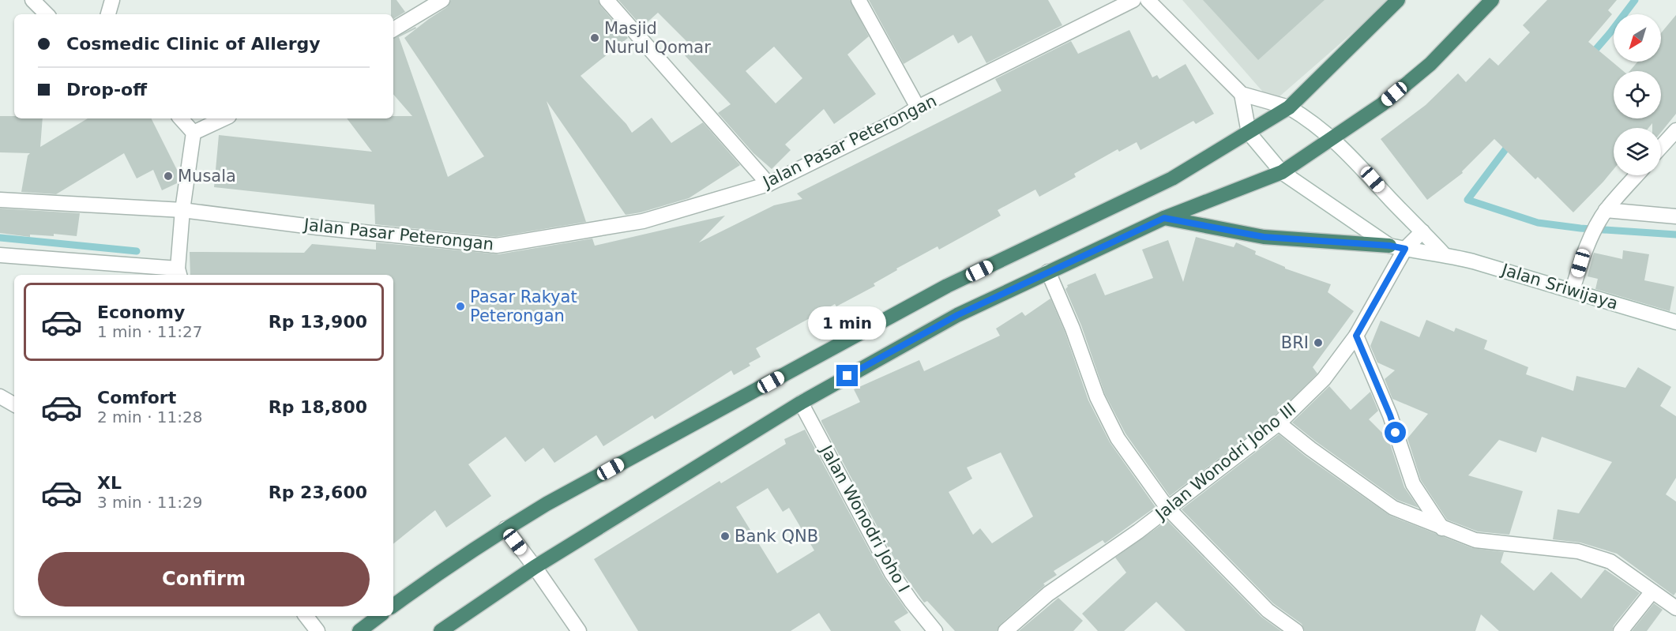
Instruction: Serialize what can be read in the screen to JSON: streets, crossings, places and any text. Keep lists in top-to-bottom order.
{
  "streets": {
    "street": [
      "Jalan Pasar Peterongan",
      "Jalan Sriwijaya",
      "Jalan Wonodri Joho III",
      "Jalan Wonodri Joho I"
    ]
  },
  "crossings": [
    ["Jalan Sriwijaya", "Jalan Wonodri Joho III"]
  ],
  "places": [
    "Masjid Nurul Qomar",
    "Musala",
    "Pasar Rakyat Peterongan",
    "BRI",
    "Bank QNB"
  ],
  "north": "bottom left",
  "page": {
    "banner": ["Cosmedic Clinic of Allergy", "Drop-off"],
    "list": [
      {
        "name": "Economy",
        "note": "1 min · 11:27",
        "value": "Rp 13,900"
      },
      {
        "name": "Comfort",
        "note": "2 min · 11:28",
        "value": "Rp 18,800"
      },
      {
        "name": "XL",
        "note": "3 min · 11:29",
        "value": "Rp 23,600"
      }
    ],
    "bubble": "1 min",
    "buttons": "Confirm"
  }
}
